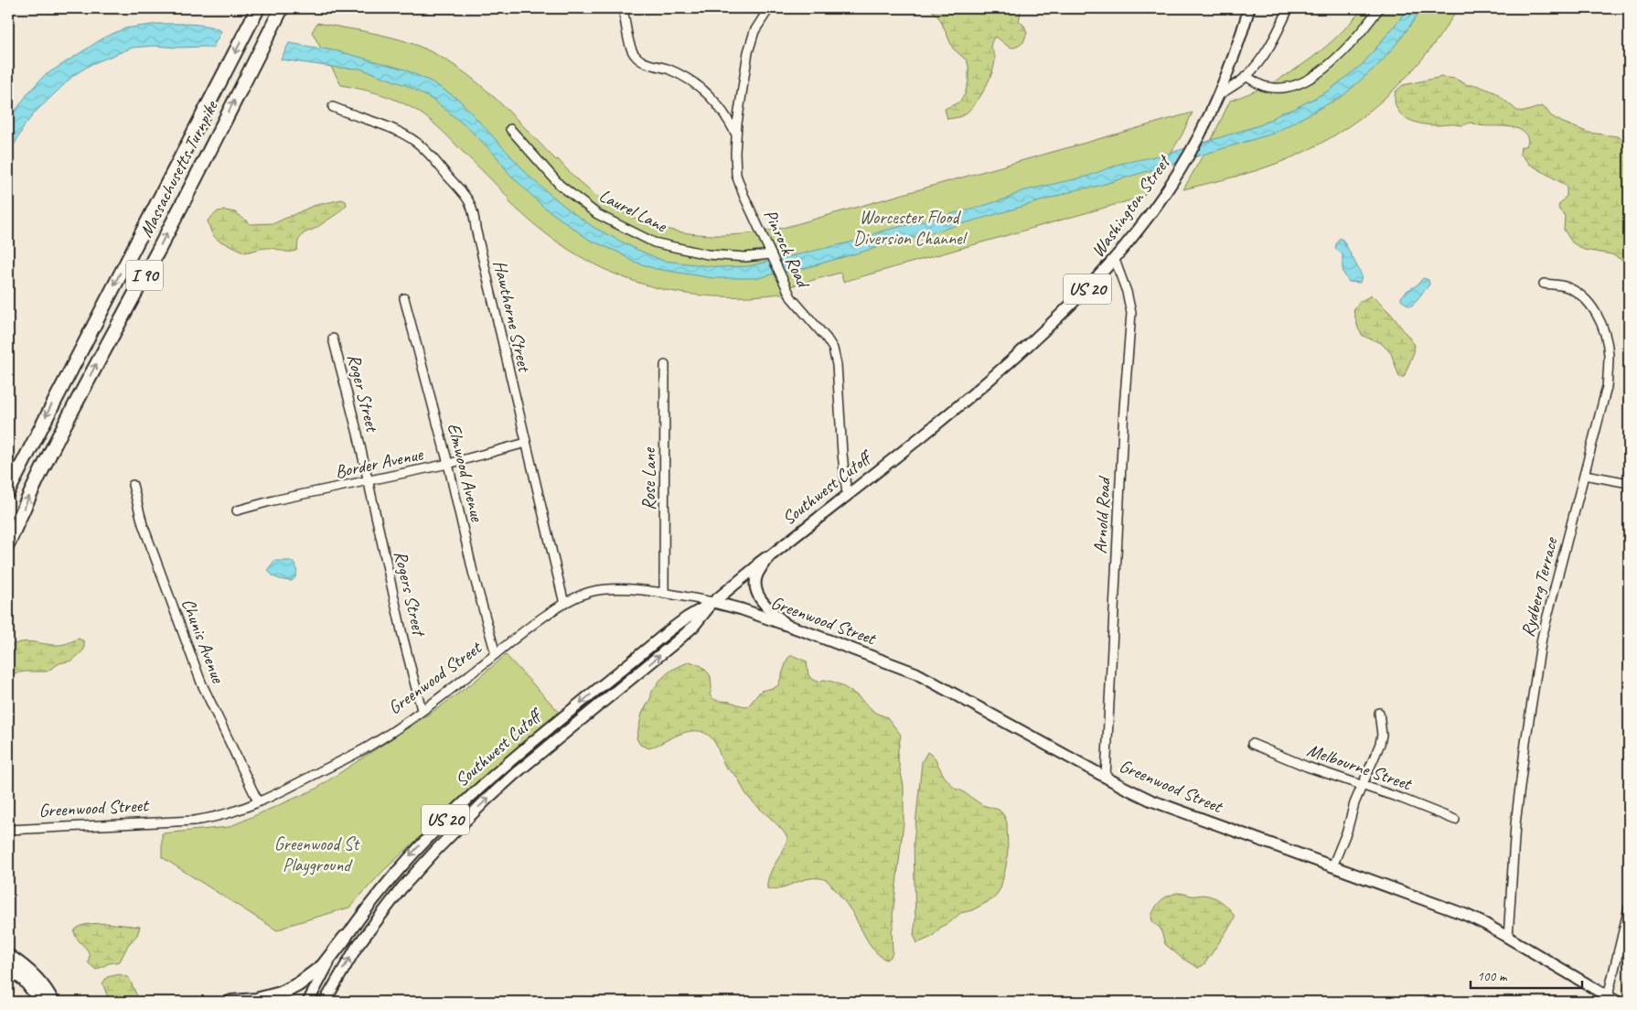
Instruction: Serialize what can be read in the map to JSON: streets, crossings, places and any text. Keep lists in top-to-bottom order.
{
  "streets": {
    "highway": ["Massachusetts Turnpike", "I 90"],
    "main road": [
      "Washington Street",
      "US 20",
      "Southwest Cutoff",
      "Greenwood Street"
    ],
    "street": [
      "Laurel Lane",
      "Pinrock Road",
      "Hawthorne Street",
      "Roger Street",
      "Border Avenue",
      "Elmwood Avenue",
      "Rose Lane",
      "Arnold Road",
      "Rydberg Terrace",
      "Rogers Street",
      "Chunis Avenue",
      "Melbourne Street"
    ]
  },
  "crossings": [
    ["Washington Street", "Southwest Cutoff"],
    ["Washington Street", "Arnold Road"],
    ["Laurel Lane", "Pinrock Road"],
    ["Pinrock Road", "Southwest Cutoff"],
    ["Hawthorne Street", "Border Avenue"],
    ["Hawthorne Street", "Greenwood Street"],
    ["Roger Street", "Border Avenue"],
    ["Roger Street", "Rogers Street"],
    ["Border Avenue", "Elmwood Avenue"],
    ["Border Avenue", "Rogers Street"],
    ["Elmwood Avenue", "Greenwood Street"],
    ["Rose Lane", "Greenwood Street"],
    ["Southwest Cutoff", "Greenwood Street"],
    ["Arnold Road", "Greenwood Street"],
    ["Rydberg Terrace", "Greenwood Street"],
    ["Rogers Street", "Greenwood Street"],
    ["Greenwood Street", "Chunis Avenue"]
  ],
  "parks": ["Worcester Flood Diversion Channel", "Greenwood St Playground"],
  "scale_bar": "100 m"
}
